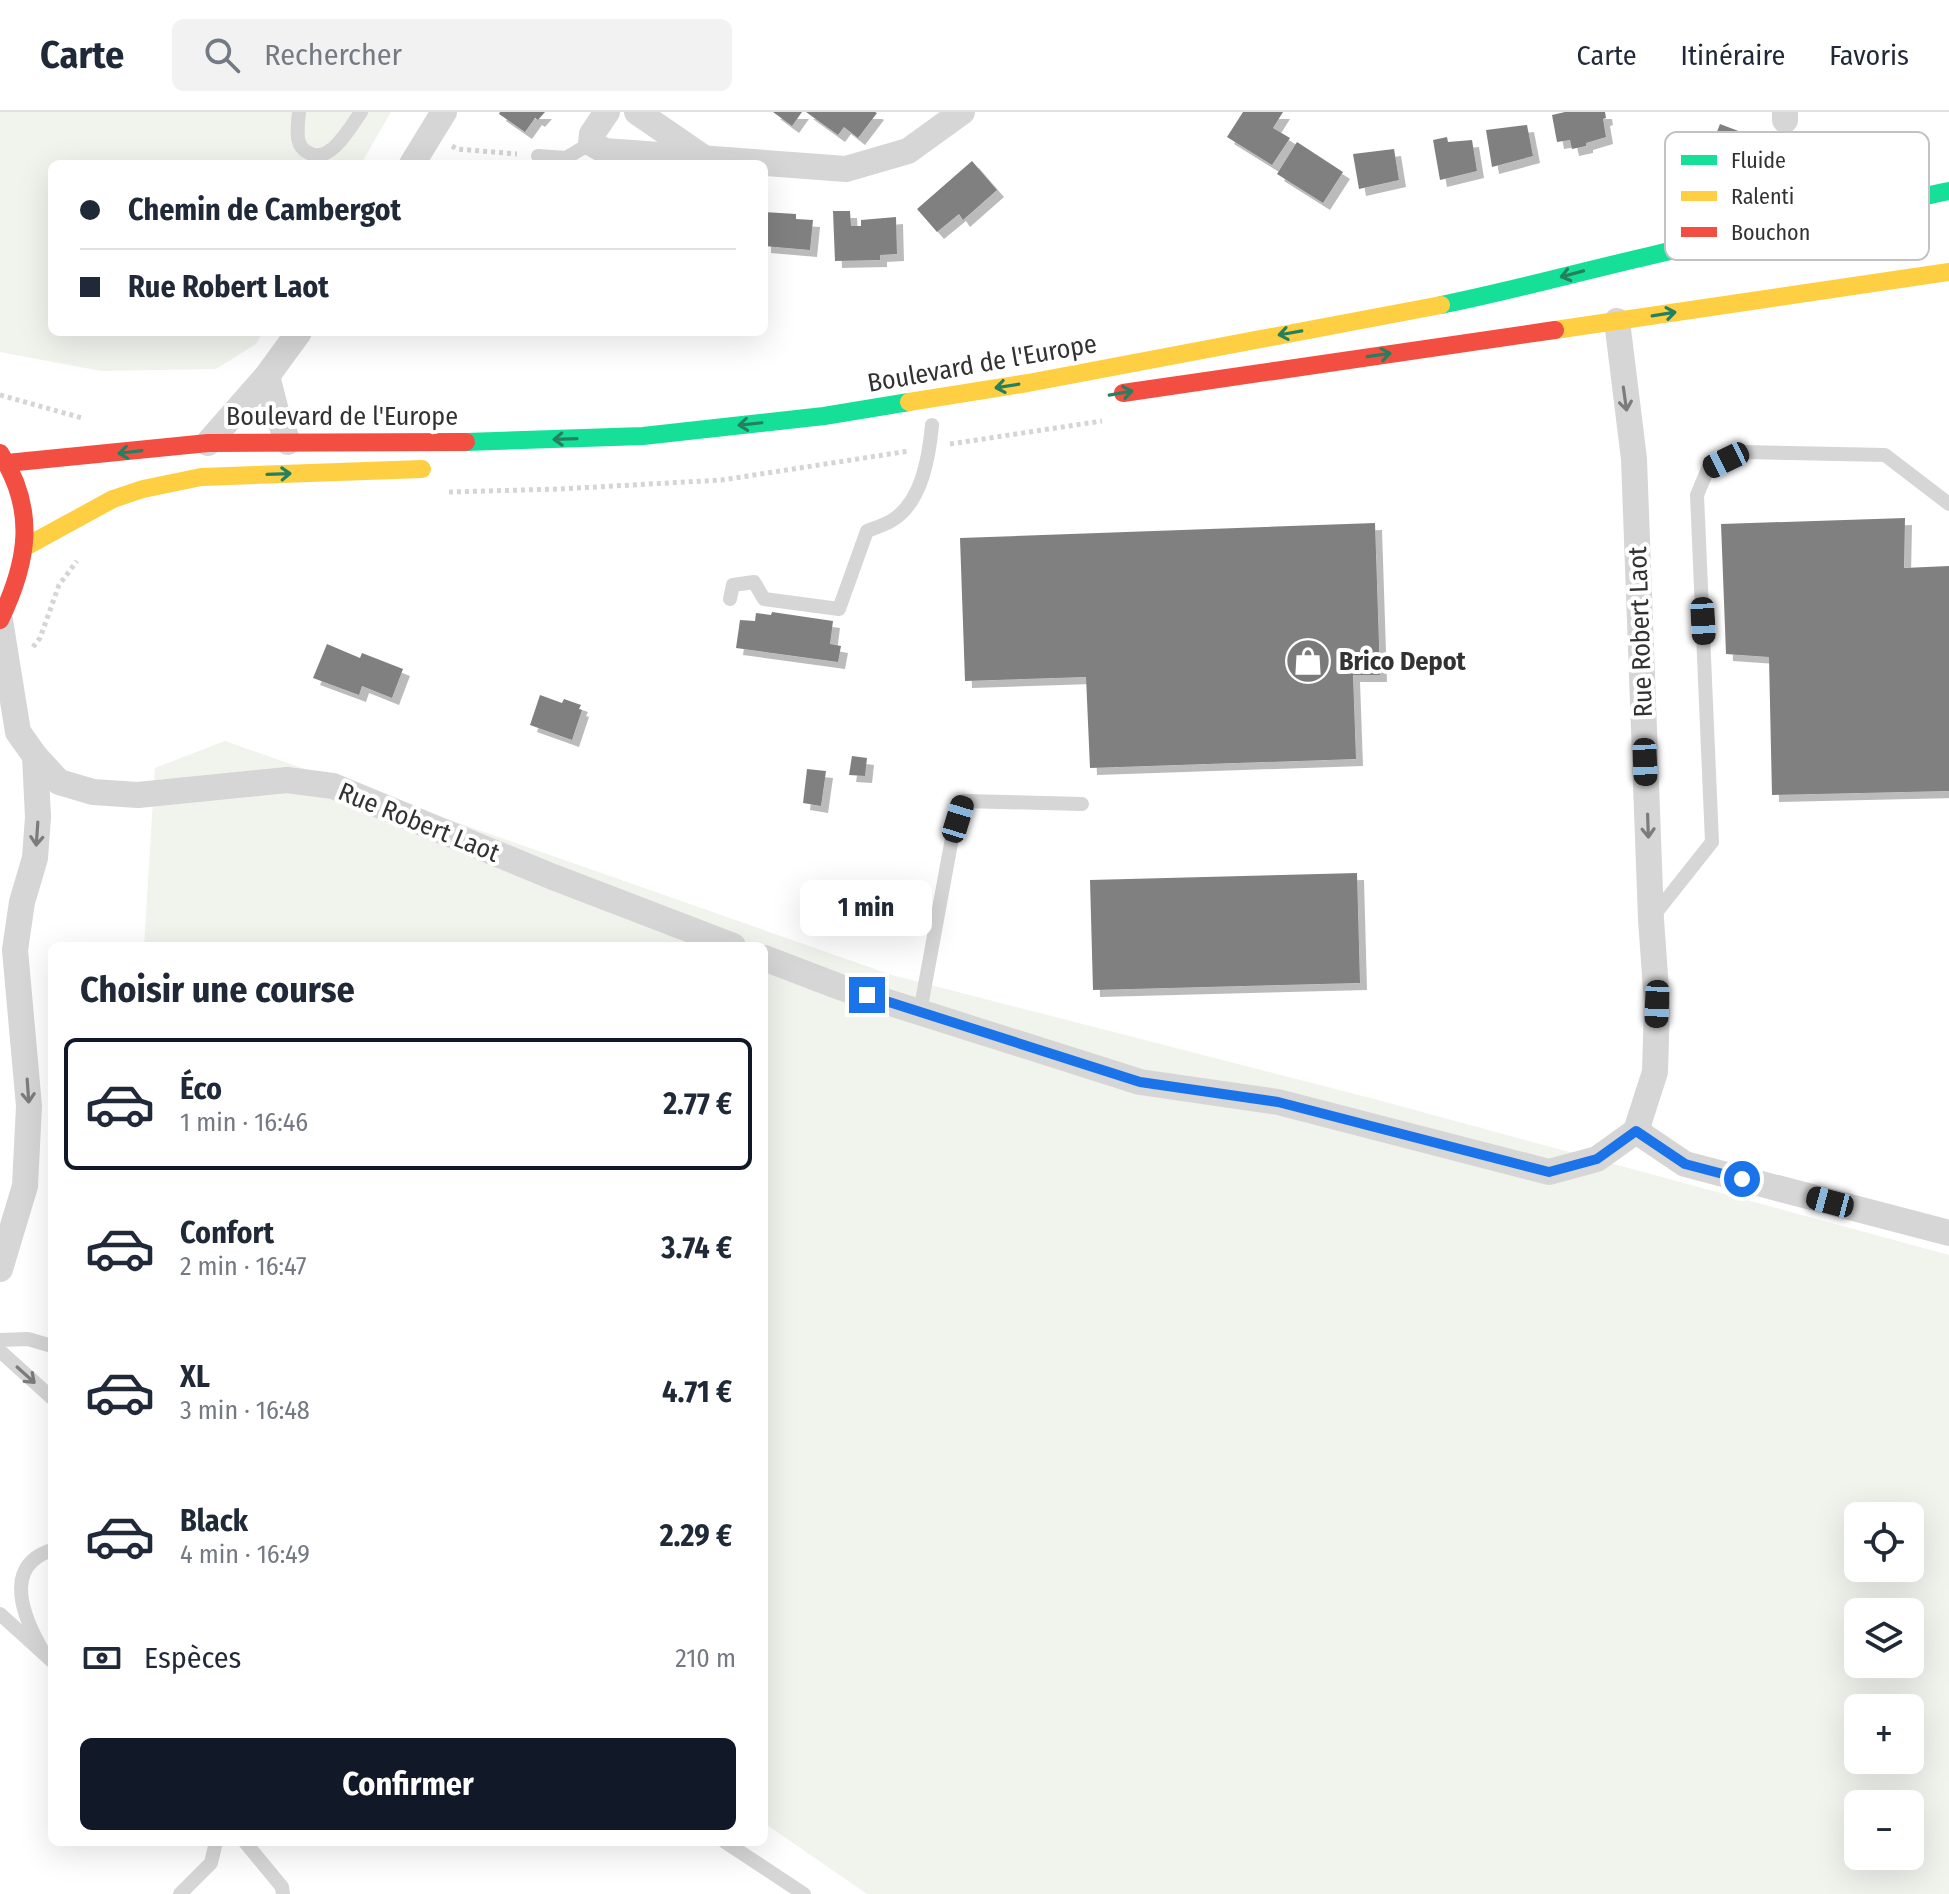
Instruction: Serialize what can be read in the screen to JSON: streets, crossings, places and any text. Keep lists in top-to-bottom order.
{
  "streets": {
    "main road": ["Boulevard de l'Europe"],
    "street": ["Rue Robert Laot"]
  },
  "crossings": [
    ["Boulevard de l'Europe", "Rue Robert Laot"]
  ],
  "one_way": ["Rue Robert Laot"],
  "places": {
    "shop": ["Brico Depot"]
  },
  "legend": ["Fluide", "Ralenti", "Bouchon"],
  "page": {
    "header": "Carte",
    "search": "Rechercher",
    "nav": ["Carte", "Itinéraire", "Favoris"],
    "banner": ["Chemin de Cambergot", "Rue Robert Laot"],
    "bubble": "1 min",
    "heading": "Choisir une course",
    "list": [
      {
        "name": "Éco",
        "note": "1 min · 16:46",
        "value": "2.77 €"
      },
      {
        "name": "Confort",
        "note": "2 min · 16:47",
        "value": "3.74 €"
      },
      {
        "name": "XL",
        "note": "3 min · 16:48",
        "value": "4.71 €"
      },
      {
        "name": "Black",
        "note": "4 min · 16:49",
        "value": "2.29 €"
      }
    ],
    "map_buttons": ["+", "−"],
    "pay": ["Espèces", "210 m"],
    "buttons": "Confirmer"
  }
}
